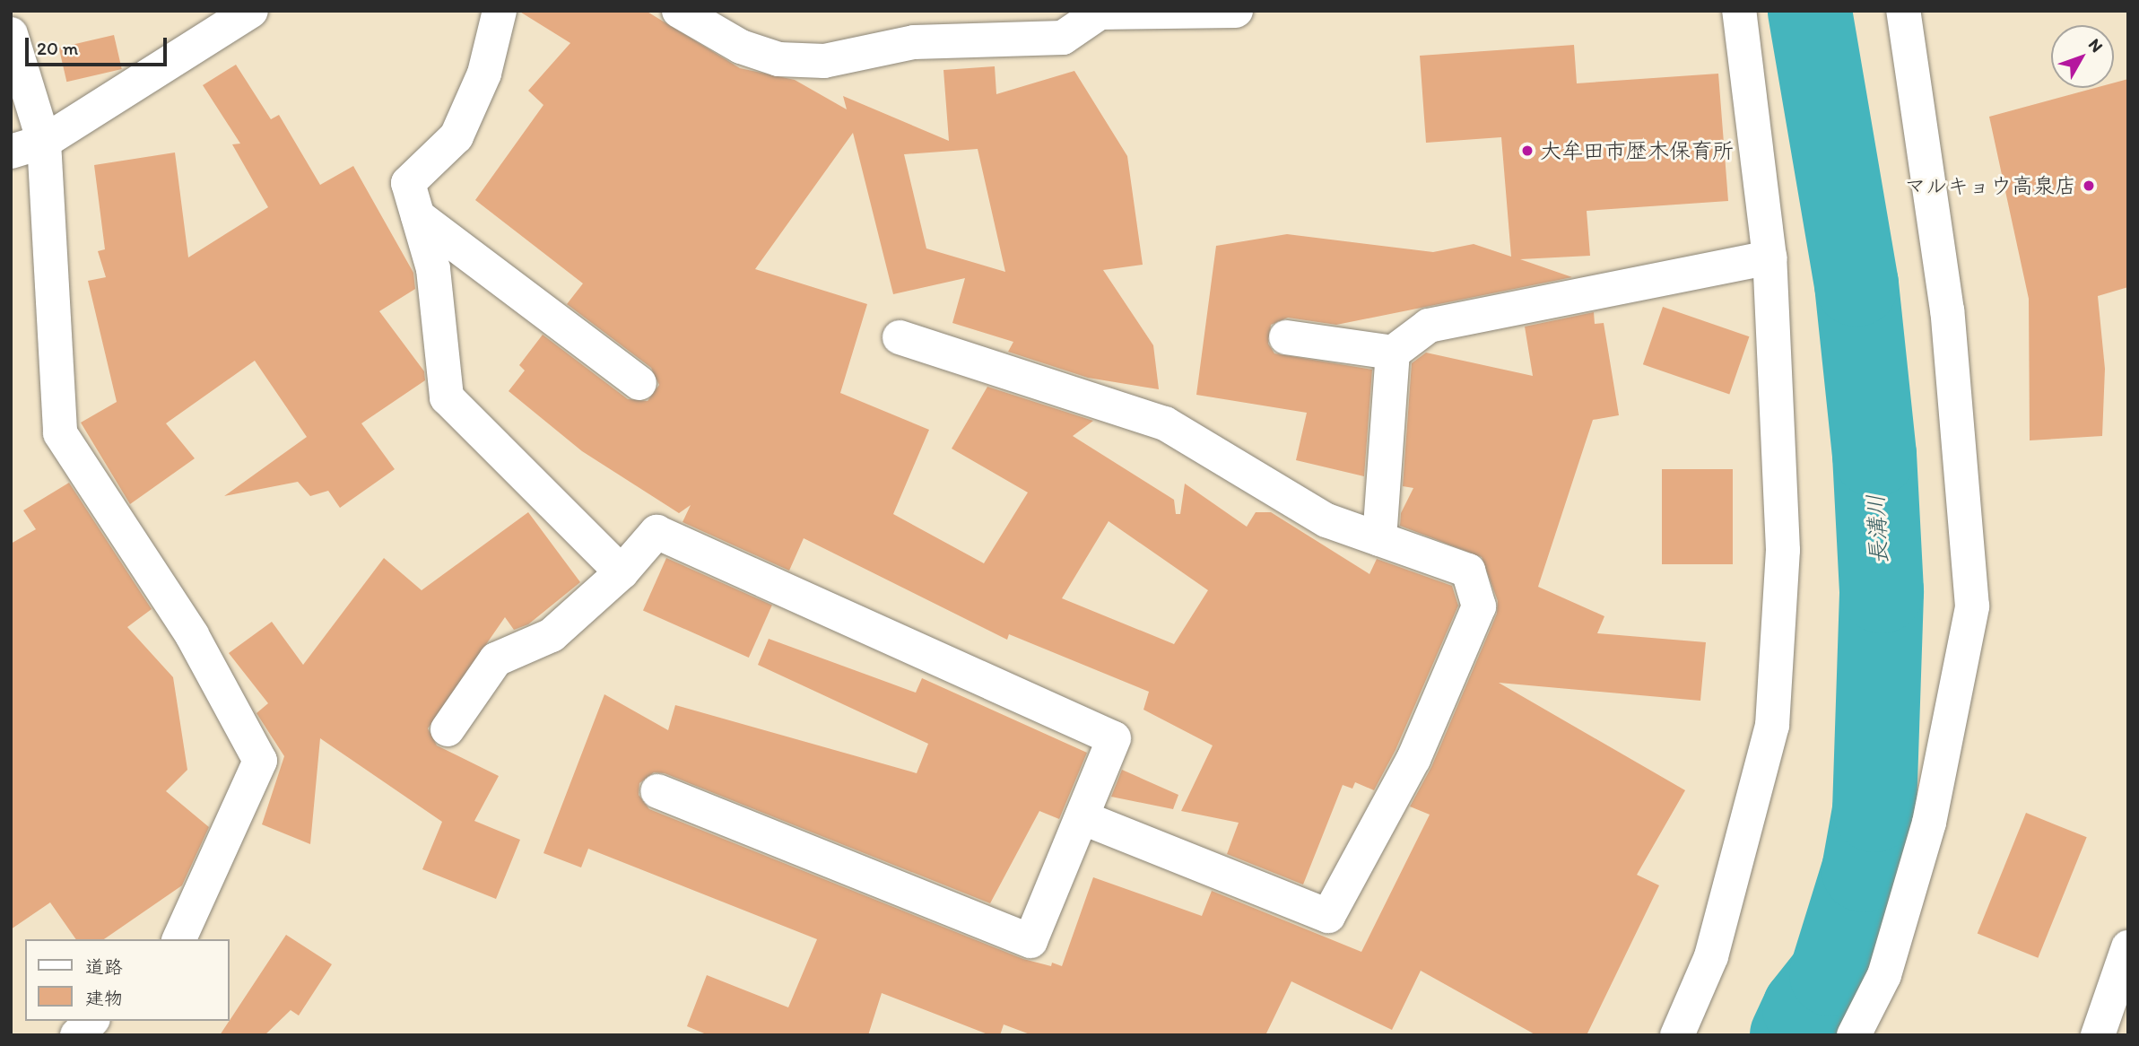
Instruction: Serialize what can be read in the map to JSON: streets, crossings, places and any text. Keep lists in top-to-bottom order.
{
  "water": ["長溝川"],
  "places": ["大牟田市歴木保育所", "マルキョウ高泉店"],
  "legend": ["道路", "建物"],
  "scale_bar": "20 m",
  "north": "top right"
}
